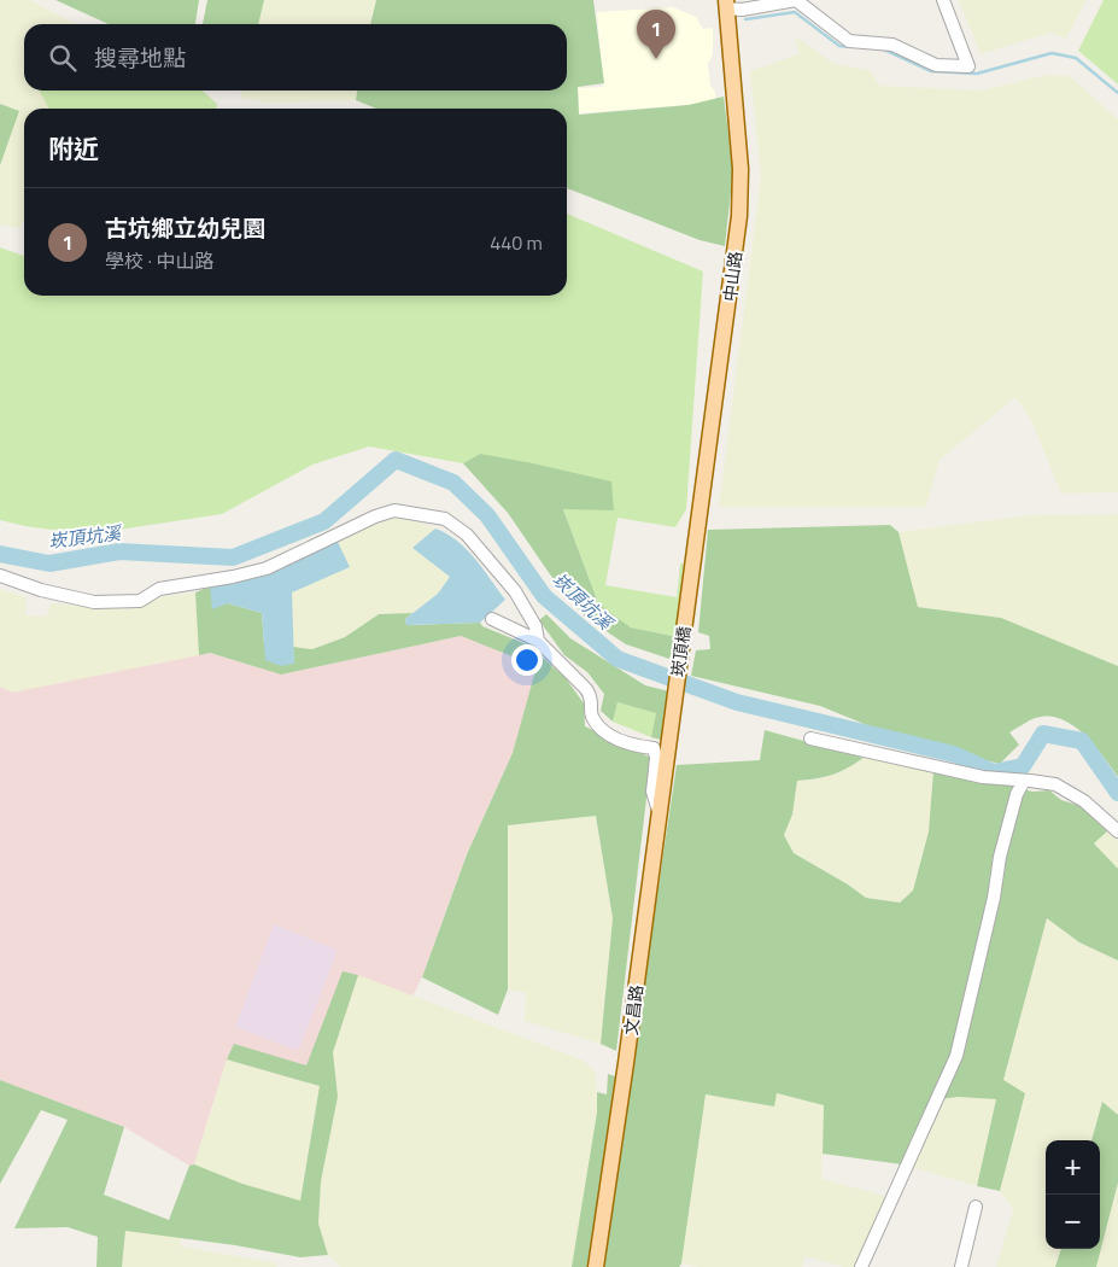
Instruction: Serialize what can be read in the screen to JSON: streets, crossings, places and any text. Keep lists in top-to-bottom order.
{
  "streets": {
    "main road": ["中山路", "崁頂橋", "文昌路"]
  },
  "crossings": [
    ["中山路", "崁頂橋"],
    ["崁頂橋", "文昌路"]
  ],
  "water": ["崁頂坑溪"],
  "page": {
    "pins": "1",
    "search": "搜尋地點",
    "heading": "附近",
    "list": [
      {
        "mark": "1",
        "name": "古坑鄉立幼兒園",
        "note": "學校 · 中山路",
        "value": "440 m"
      }
    ],
    "map_buttons": ["+", "−"]
  }
}
